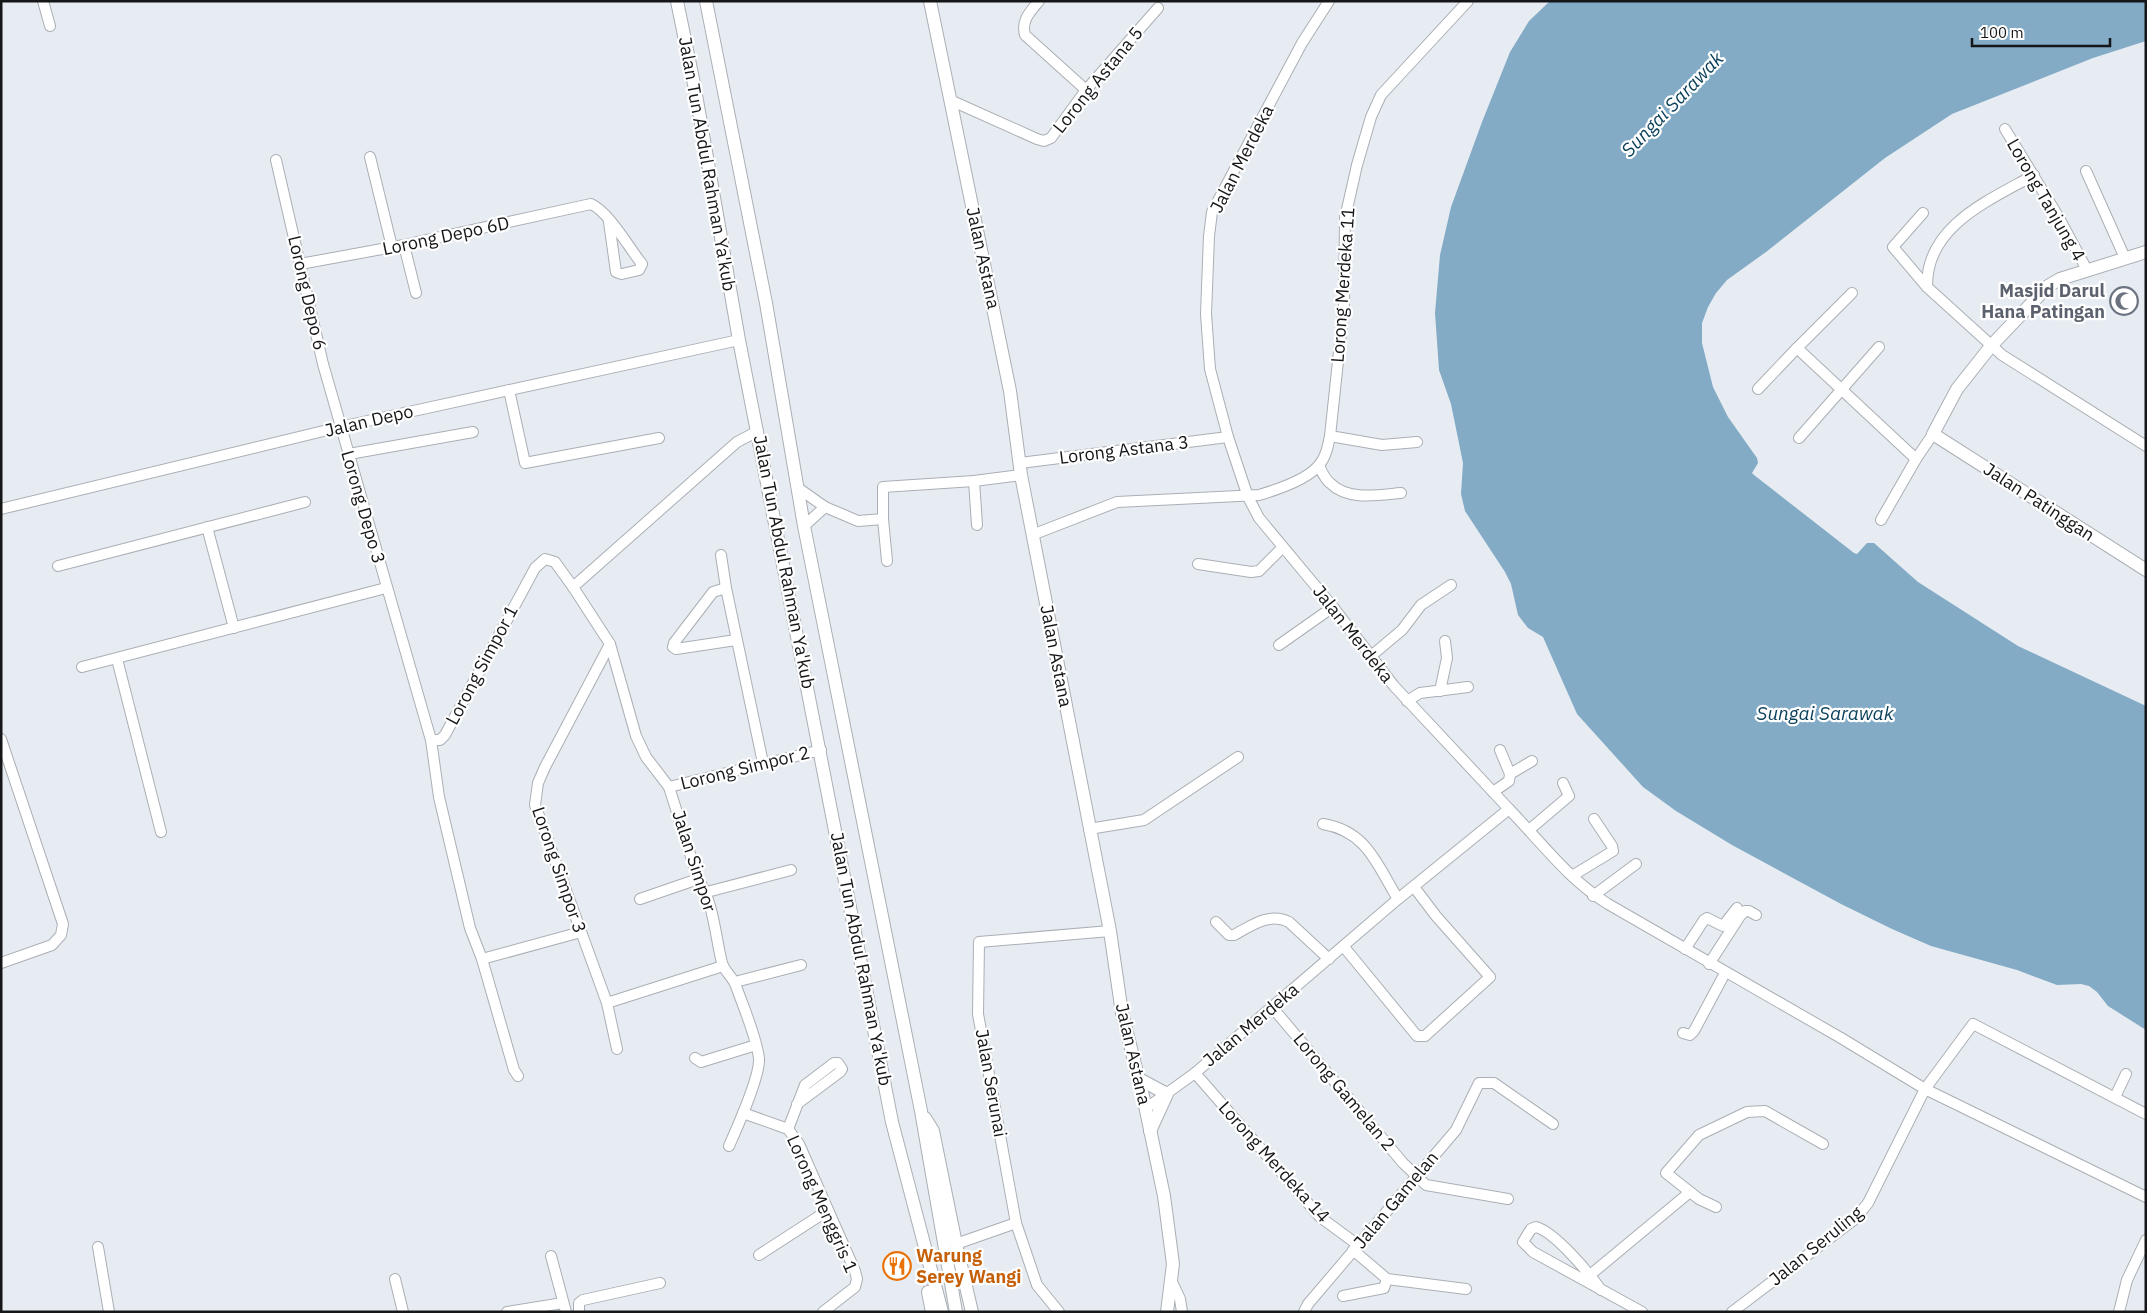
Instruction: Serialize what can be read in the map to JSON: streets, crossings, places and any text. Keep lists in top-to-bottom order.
{
  "streets": {
    "main road": ["Jalan Tun Abdul Rahman Ya'kub", "Jalan Astana", "Jalan Patinggan"],
    "street": [
      "Lorong Astana 5",
      "Jalan Merdeka",
      "Lorong Tanjung 4",
      "Lorong Depo 6D",
      "Lorong Merdeka 11",
      "Lorong Depo 6",
      "Jalan Depo",
      "Lorong Astana 3",
      "Lorong Depo 3",
      "Lorong Simpor 1",
      "Lorong Simpor 2",
      "Jalan Simpor",
      "Lorong Simpor 3",
      "Jalan Serunai",
      "Lorong Gamelan 2",
      "Lorong Merdeka 14",
      "Jalan Gamelan",
      "Lorong Menggris 1",
      "Jalan Seruling"
    ]
  },
  "crossings": [
    ["Lorong Astana 5", "Jalan Astana"],
    ["Jalan Merdeka", "Jalan Astana"],
    ["Jalan Merdeka", "Lorong Astana 3"],
    ["Jalan Merdeka", "Lorong Gamelan 2"],
    ["Jalan Merdeka", "Lorong Merdeka 14"],
    ["Jalan Tun Abdul Rahman Ya'kub", "Jalan Depo"],
    ["Jalan Tun Abdul Rahman Ya'kub", "Lorong Simpor 2"],
    ["Lorong Depo 6D", "Lorong Depo 6"],
    ["Jalan Astana", "Lorong Astana 3"],
    ["Jalan Astana", "Jalan Serunai"],
    ["Lorong Depo 6", "Jalan Depo"],
    ["Lorong Depo 6", "Lorong Depo 3"],
    ["Jalan Depo", "Lorong Depo 3"],
    ["Lorong Depo 3", "Lorong Simpor 1"],
    ["Lorong Simpor 1", "Jalan Simpor"],
    ["Lorong Simpor 2", "Jalan Simpor"],
    ["Jalan Simpor", "Lorong Simpor 3"],
    ["Jalan Simpor", "Lorong Menggris 1"],
    ["Lorong Gamelan 2", "Jalan Gamelan"],
    ["Lorong Merdeka 14", "Jalan Gamelan"]
  ],
  "water": ["Sungai Sarawak"],
  "places": {
    "mosque": ["Masjid Darul Hana Patingan"],
    "restaurant": ["Warung Serey Wangi"]
  },
  "scale_bar": "100 m"
}
